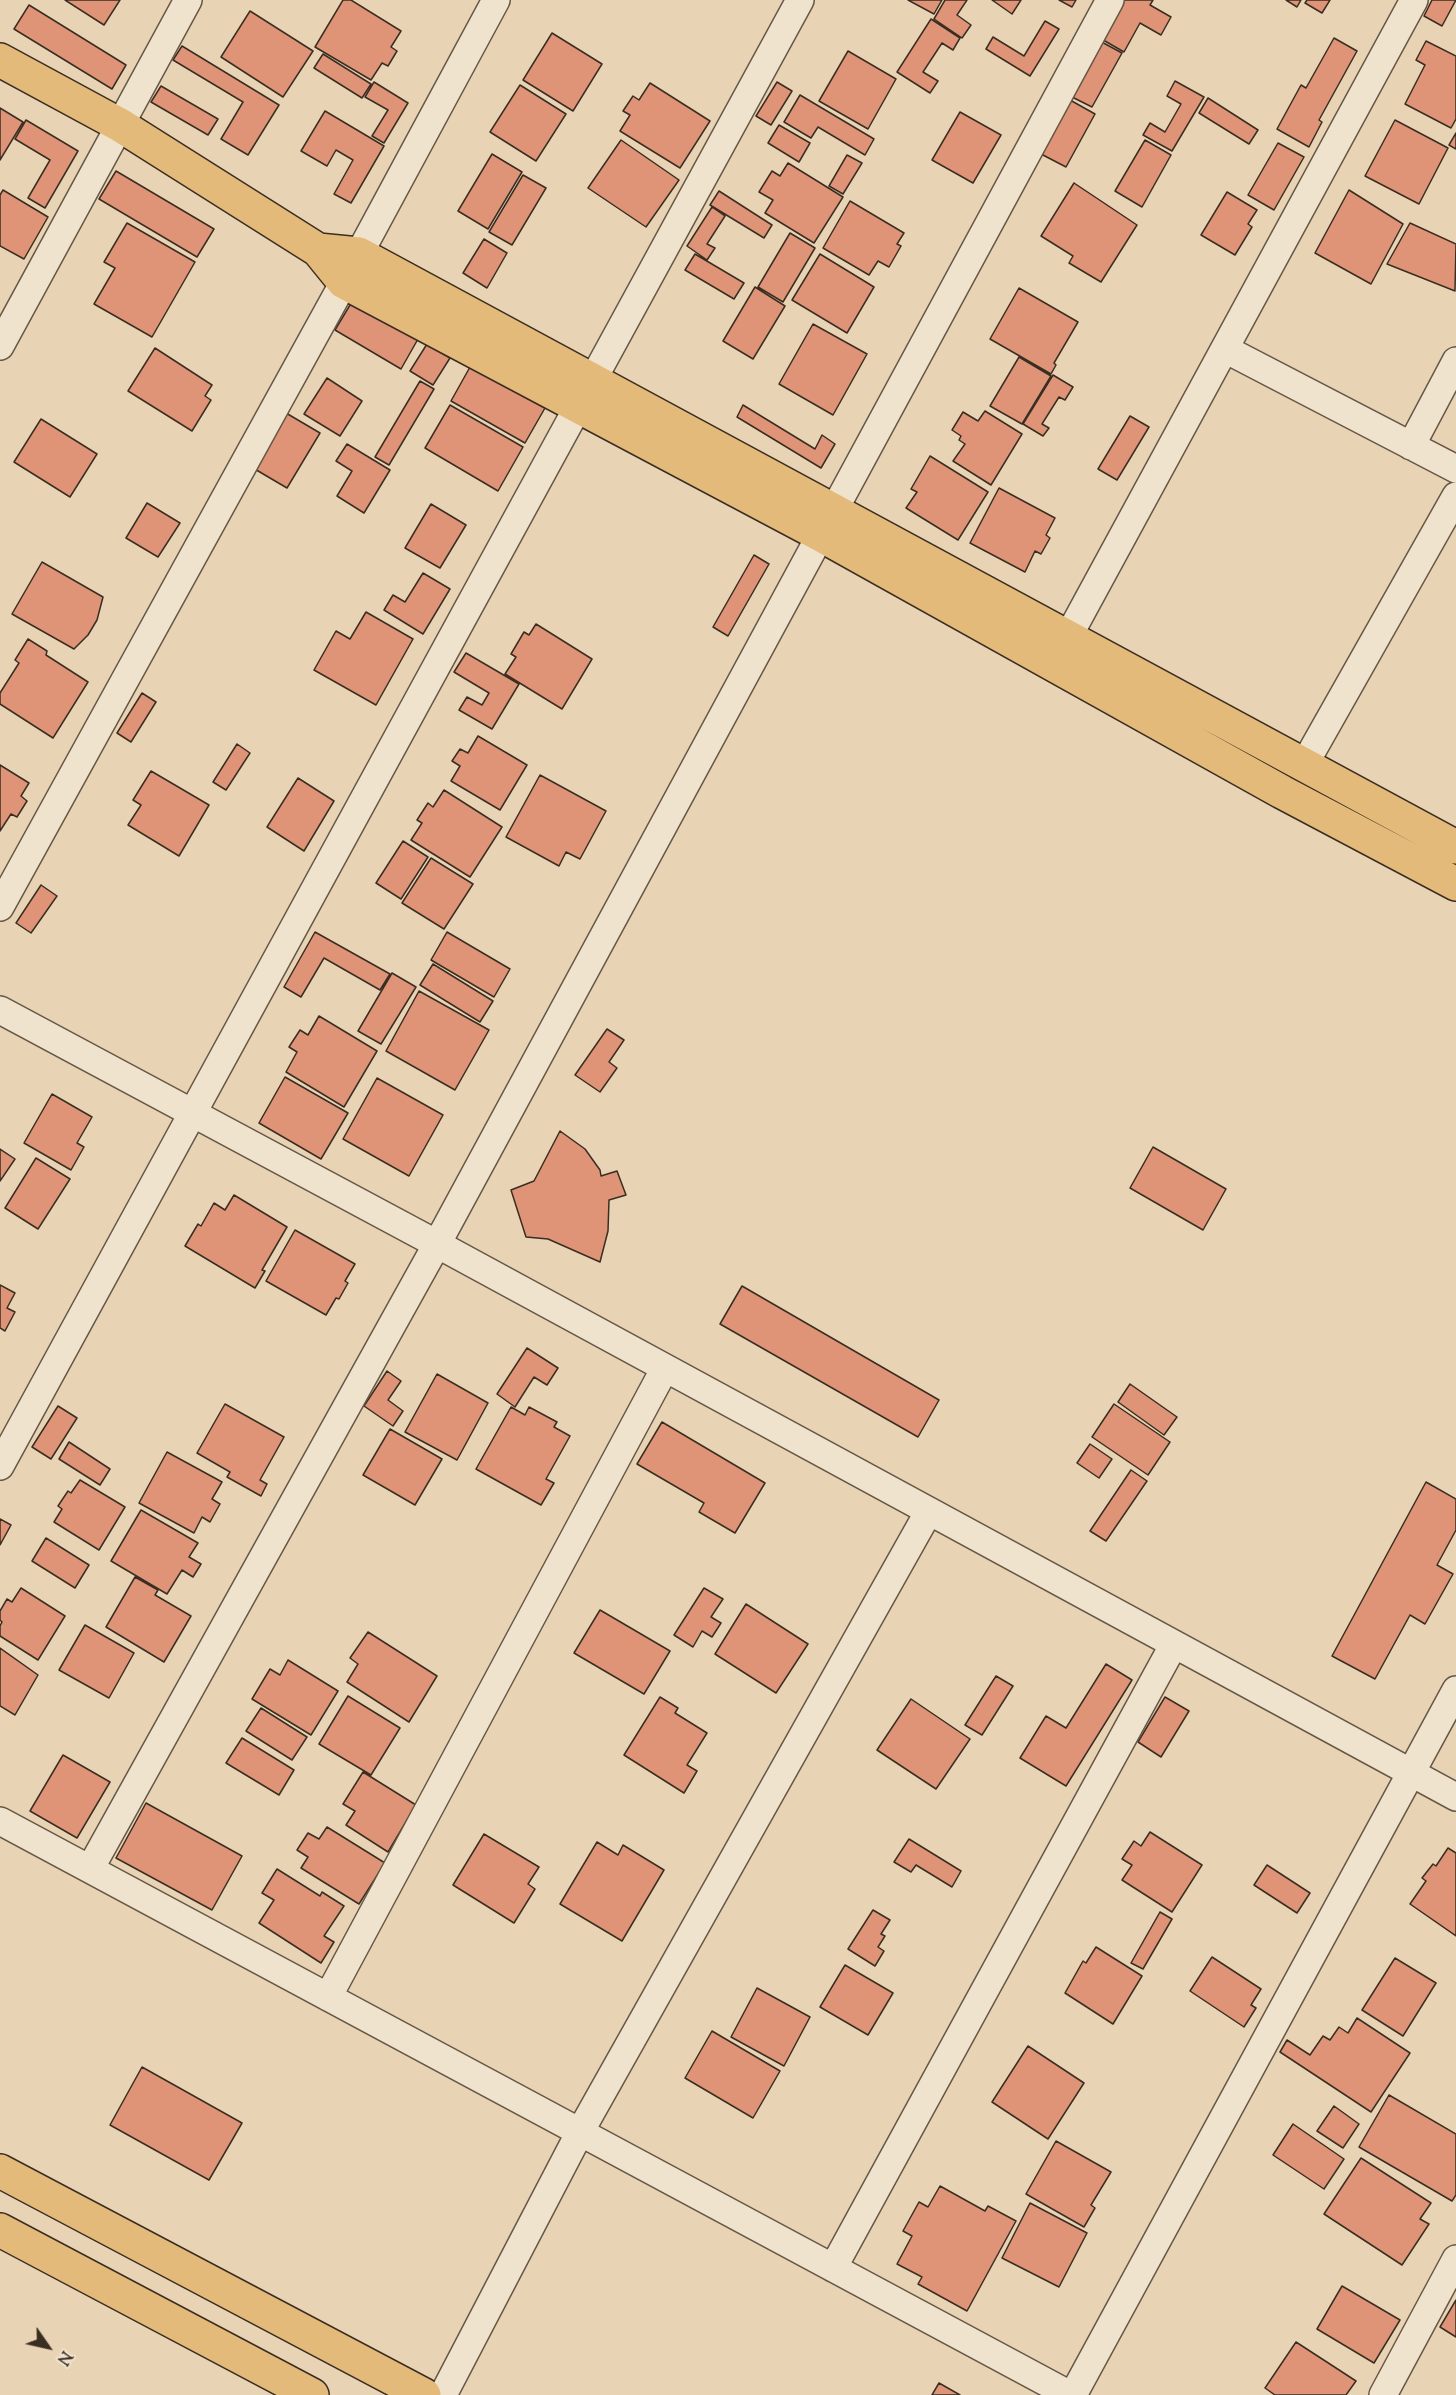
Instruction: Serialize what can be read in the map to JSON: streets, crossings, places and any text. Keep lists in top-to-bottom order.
{
  "north": "bottom right"
}
